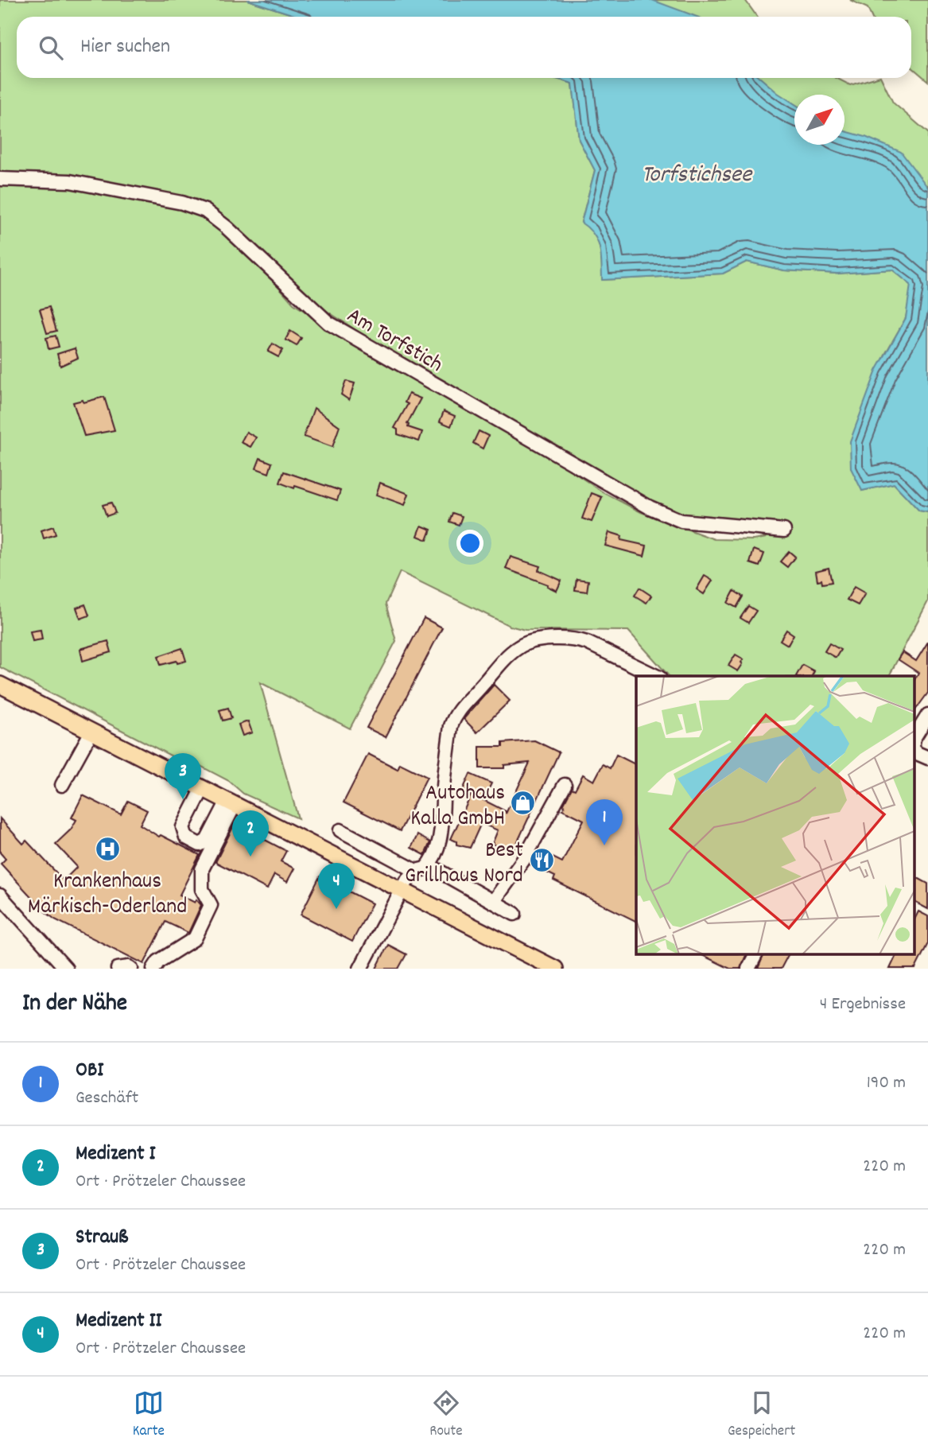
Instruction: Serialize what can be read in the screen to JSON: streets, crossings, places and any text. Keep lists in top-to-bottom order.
{
  "streets": {
    "street": ["Am Torfstich"]
  },
  "water": ["Torfstichsee"],
  "places": {
    "shop": ["Autohaus Kalla GmbH"],
    "hospital": ["Krankenhaus Märkisch-Oderland"],
    "restaurant": ["Best Grillhaus Nord"]
  },
  "north": "top right",
  "page": {
    "search": "Hier suchen",
    "pins": [
      "3",
      "1",
      "2",
      "4"
    ],
    "heading": ["In der Nähe", "4 Ergebnisse"],
    "list": [
      {
        "mark": "1",
        "name": "OBI",
        "note": "Geschäft",
        "value": "190 m"
      },
      {
        "mark": "2",
        "name": "Medizent I",
        "note": "Ort · Prötzeler Chaussee",
        "value": "220 m"
      },
      {
        "mark": "3",
        "name": "Strauß",
        "note": "Ort · Prötzeler Chaussee",
        "value": "220 m"
      },
      {
        "mark": "4",
        "name": "Medizent II",
        "note": "Ort · Prötzeler Chaussee",
        "value": "220 m"
      }
    ],
    "nav": ["Karte", "Route", "Gespeichert"]
  }
}
